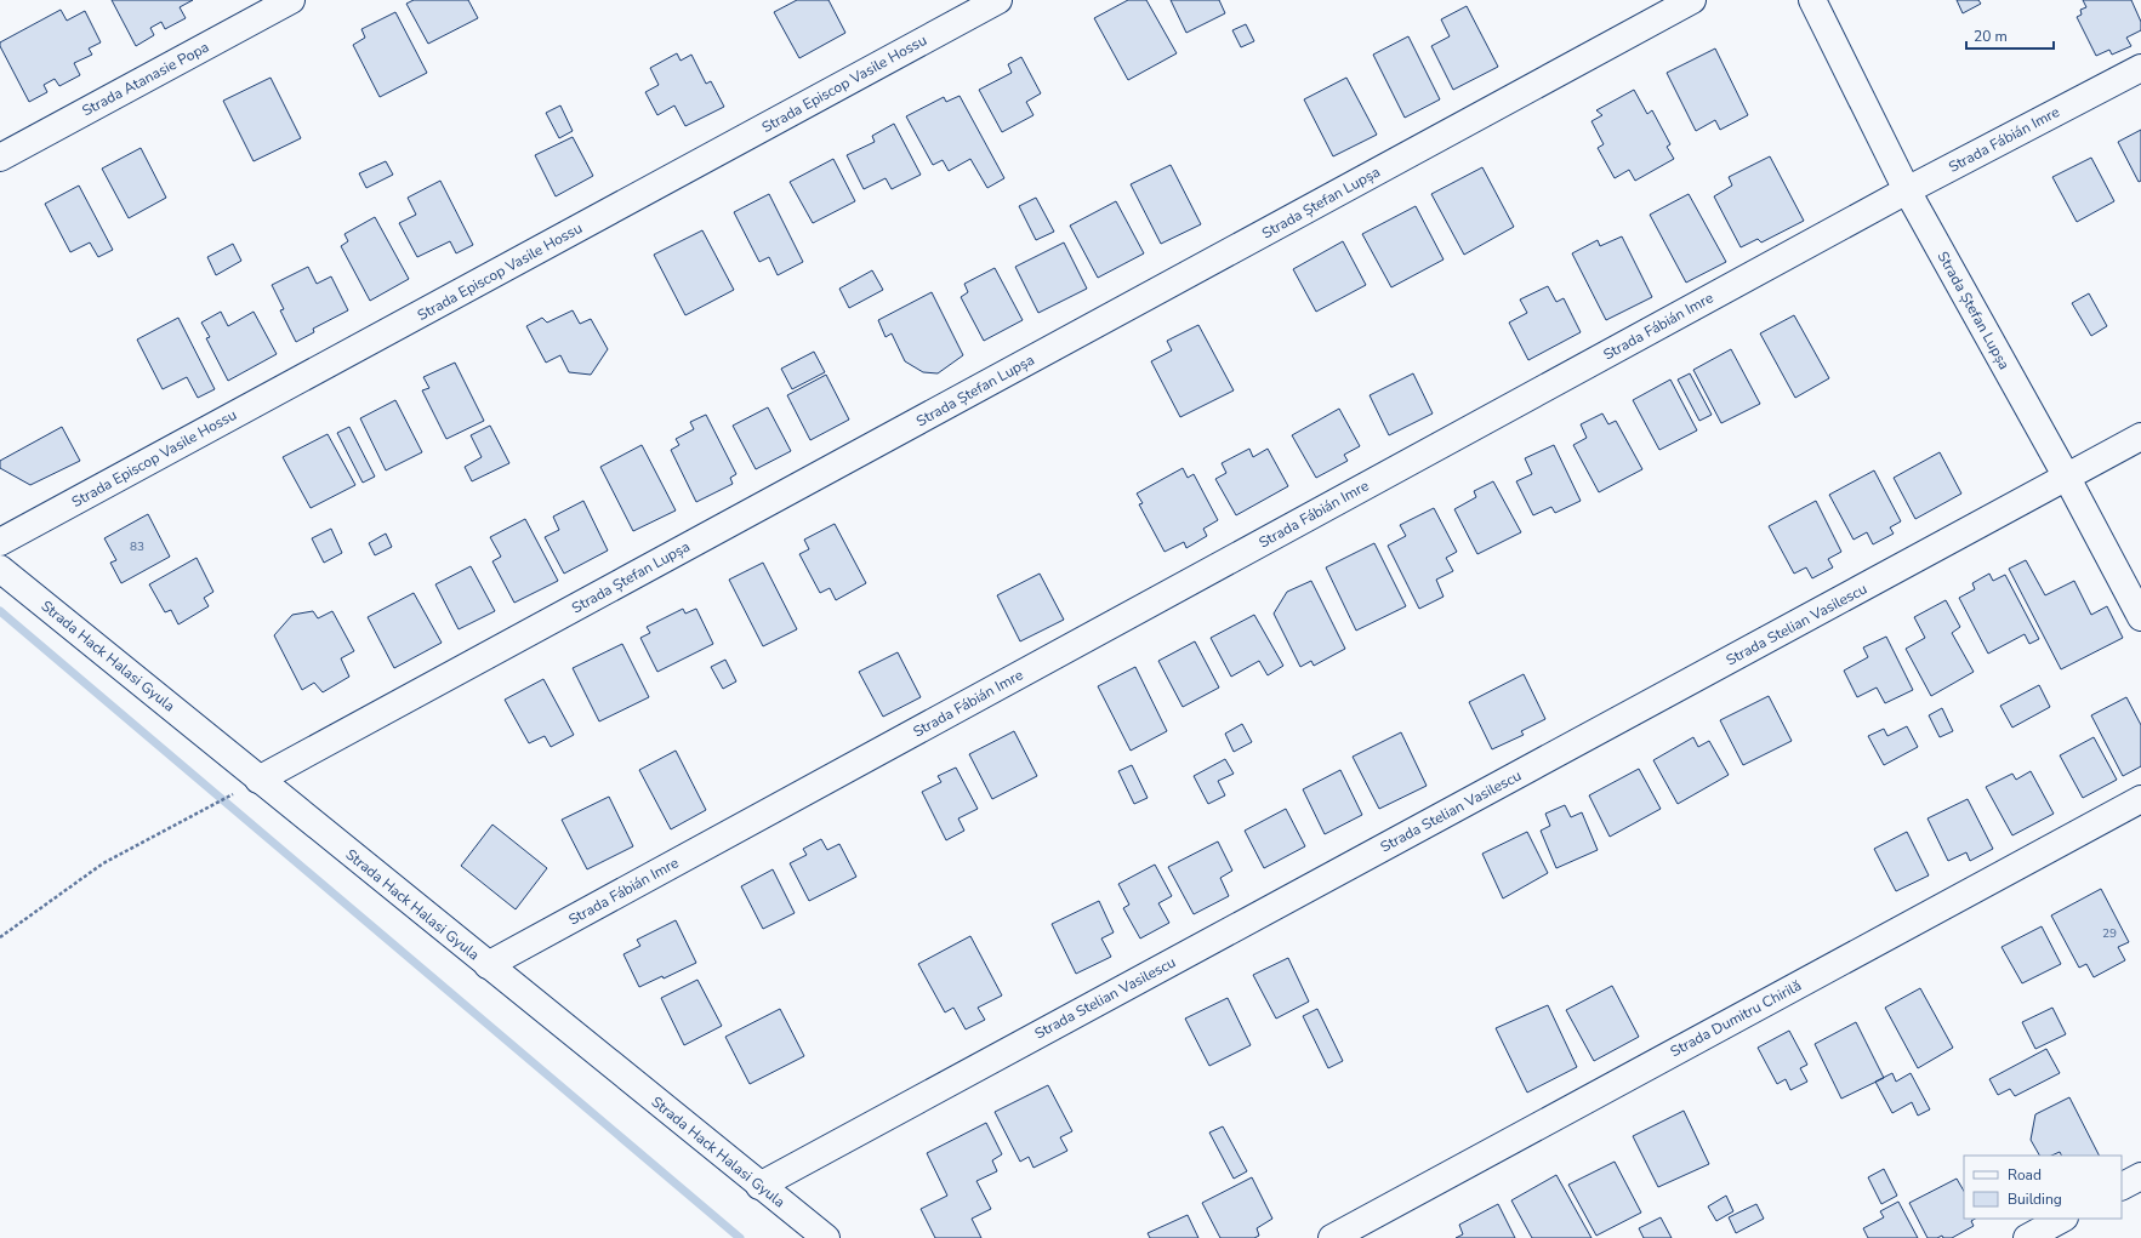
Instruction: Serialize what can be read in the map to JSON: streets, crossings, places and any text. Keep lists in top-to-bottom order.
{
  "streets": {
    "street": [
      "Strada Atanasie Popa",
      "Strada Episcop Vasile Hossu",
      "Strada Fábián Imre",
      "Strada Ștefan Lupșa",
      "Strada Stelian Vasilescu",
      "Strada Hack Halasi Gyula",
      "Strada Dumitru Chirilă"
    ]
  },
  "crossings": [
    ["Strada Fábián Imre", "Strada Ștefan Lupșa"],
    ["Strada Fábián Imre", "Strada Hack Halasi Gyula"],
    ["Strada Ștefan Lupșa", "Strada Stelian Vasilescu"],
    ["Strada Ștefan Lupșa", "Strada Hack Halasi Gyula"],
    ["Strada Stelian Vasilescu", "Strada Hack Halasi Gyula"]
  ],
  "house_numbers": ["83", "29"],
  "legend": ["Road", "Building"],
  "scale_bar": "20 m"
}
